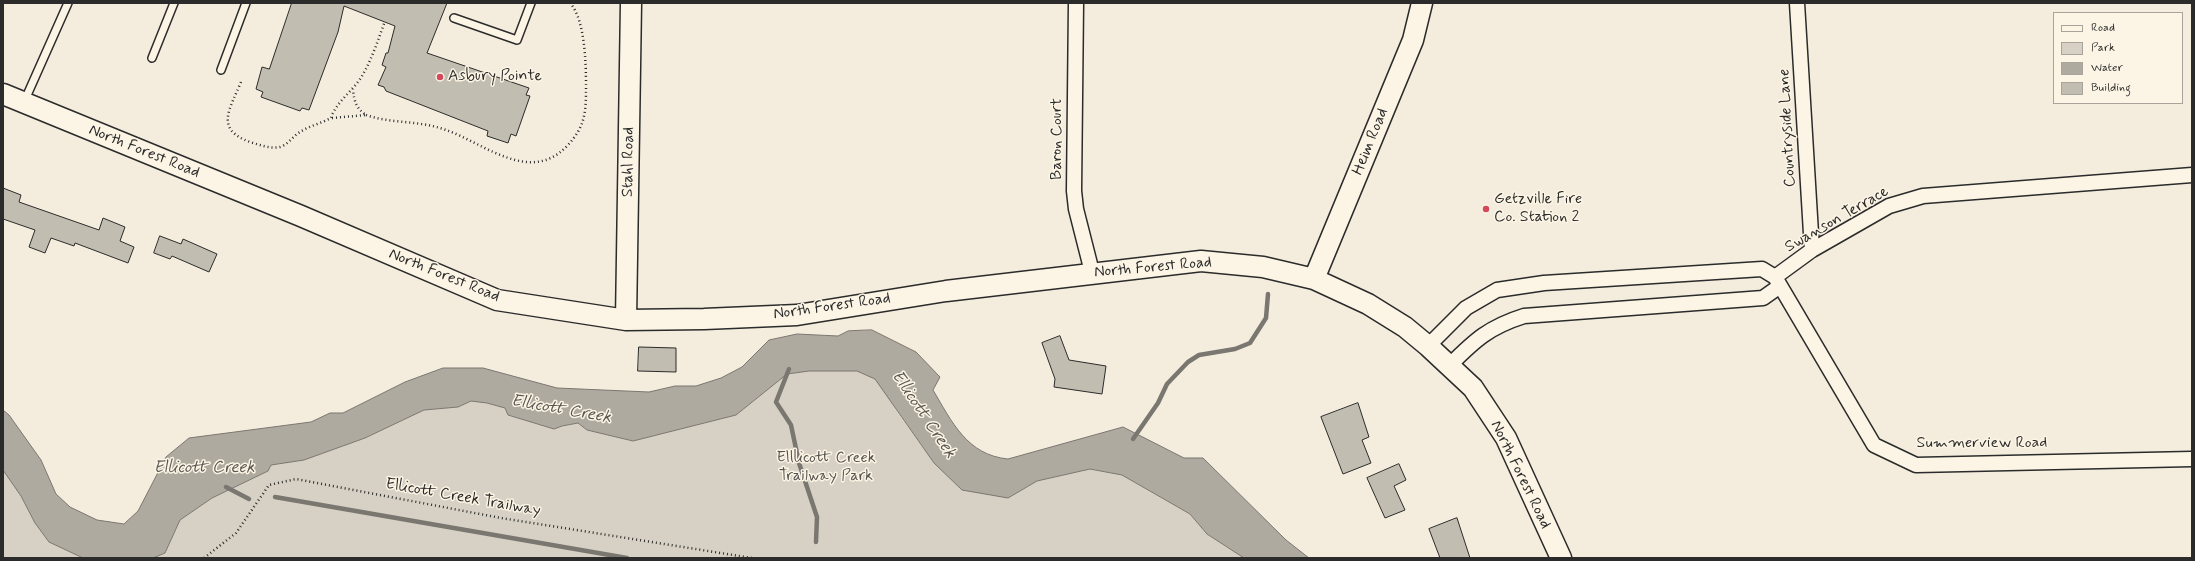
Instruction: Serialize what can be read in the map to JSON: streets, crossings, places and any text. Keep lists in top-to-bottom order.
{
  "streets": {
    "street": [
      "Countryside Lane",
      "Baron Court",
      "Heim Road",
      "North Forest Road",
      "Stahl Road",
      "Swanson Terrace",
      "Summerview Road"
    ],
    "path": ["Ellicott Creek Trailway"]
  },
  "crossings": [
    ["Countryside Lane", "Swanson Terrace"],
    ["Baron Court", "North Forest Road"],
    ["Heim Road", "North Forest Road"],
    ["North Forest Road", "Stahl Road"],
    ["North Forest Road", "Swanson Terrace"],
    ["Swanson Terrace", "Summerview Road"]
  ],
  "water": ["Ellicott Creek"],
  "parks": ["Elllicott Creek Trailway Park"],
  "places": ["Asbury Pointe", "Getzville Fire Co. Station 2"],
  "legend": [
    "Road",
    "Park",
    "Water",
    "Building"
  ]
}
